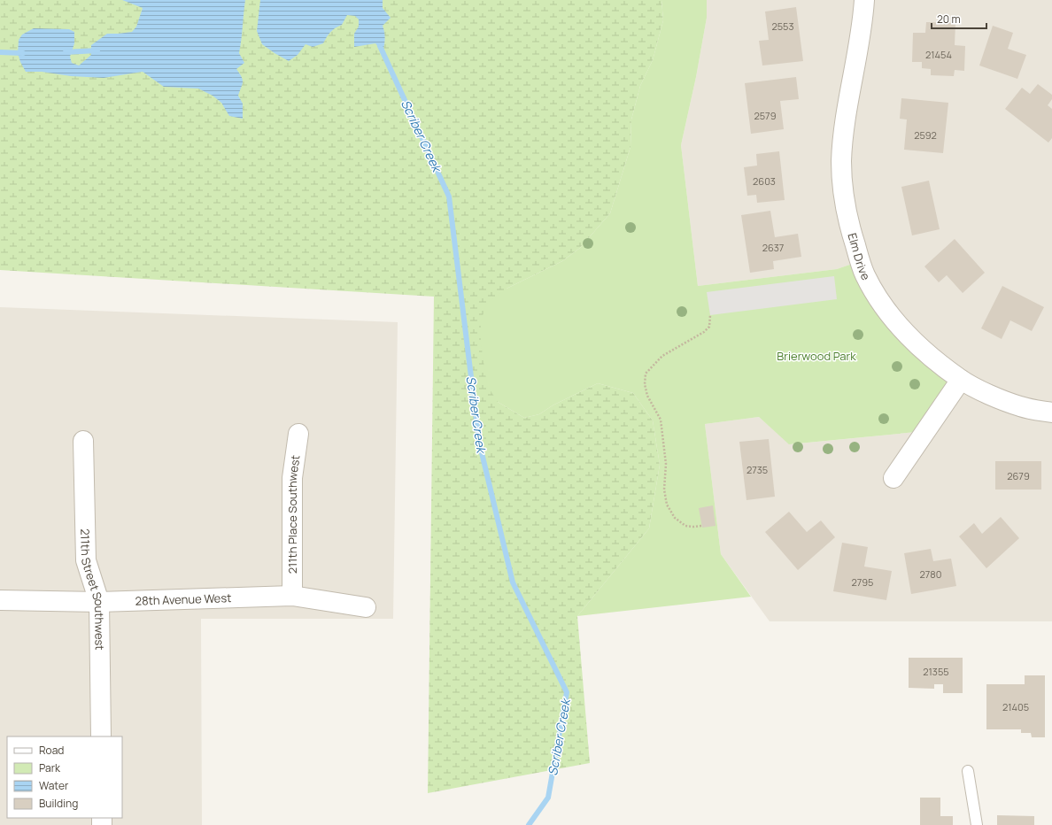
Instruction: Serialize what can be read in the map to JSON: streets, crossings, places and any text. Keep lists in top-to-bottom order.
{
  "streets": {
    "street": [
      "Elm Drive",
      "211th Place Southwest",
      "211th Street Southwest",
      "28th Avenue West"
    ]
  },
  "crossings": [
    ["211th Place Southwest", "28th Avenue West"],
    ["211th Street Southwest", "28th Avenue West"]
  ],
  "water": ["Scriber Creek"],
  "parks": ["Brierwood Park"],
  "house_numbers": [
    "2553",
    "21454",
    "2579",
    "2592",
    "2603",
    "2637",
    "2735",
    "2679",
    "2780",
    "2795",
    "21355",
    "21405"
  ],
  "legend": [
    "Road",
    "Park",
    "Water",
    "Building"
  ],
  "scale_bar": "20 m"
}
